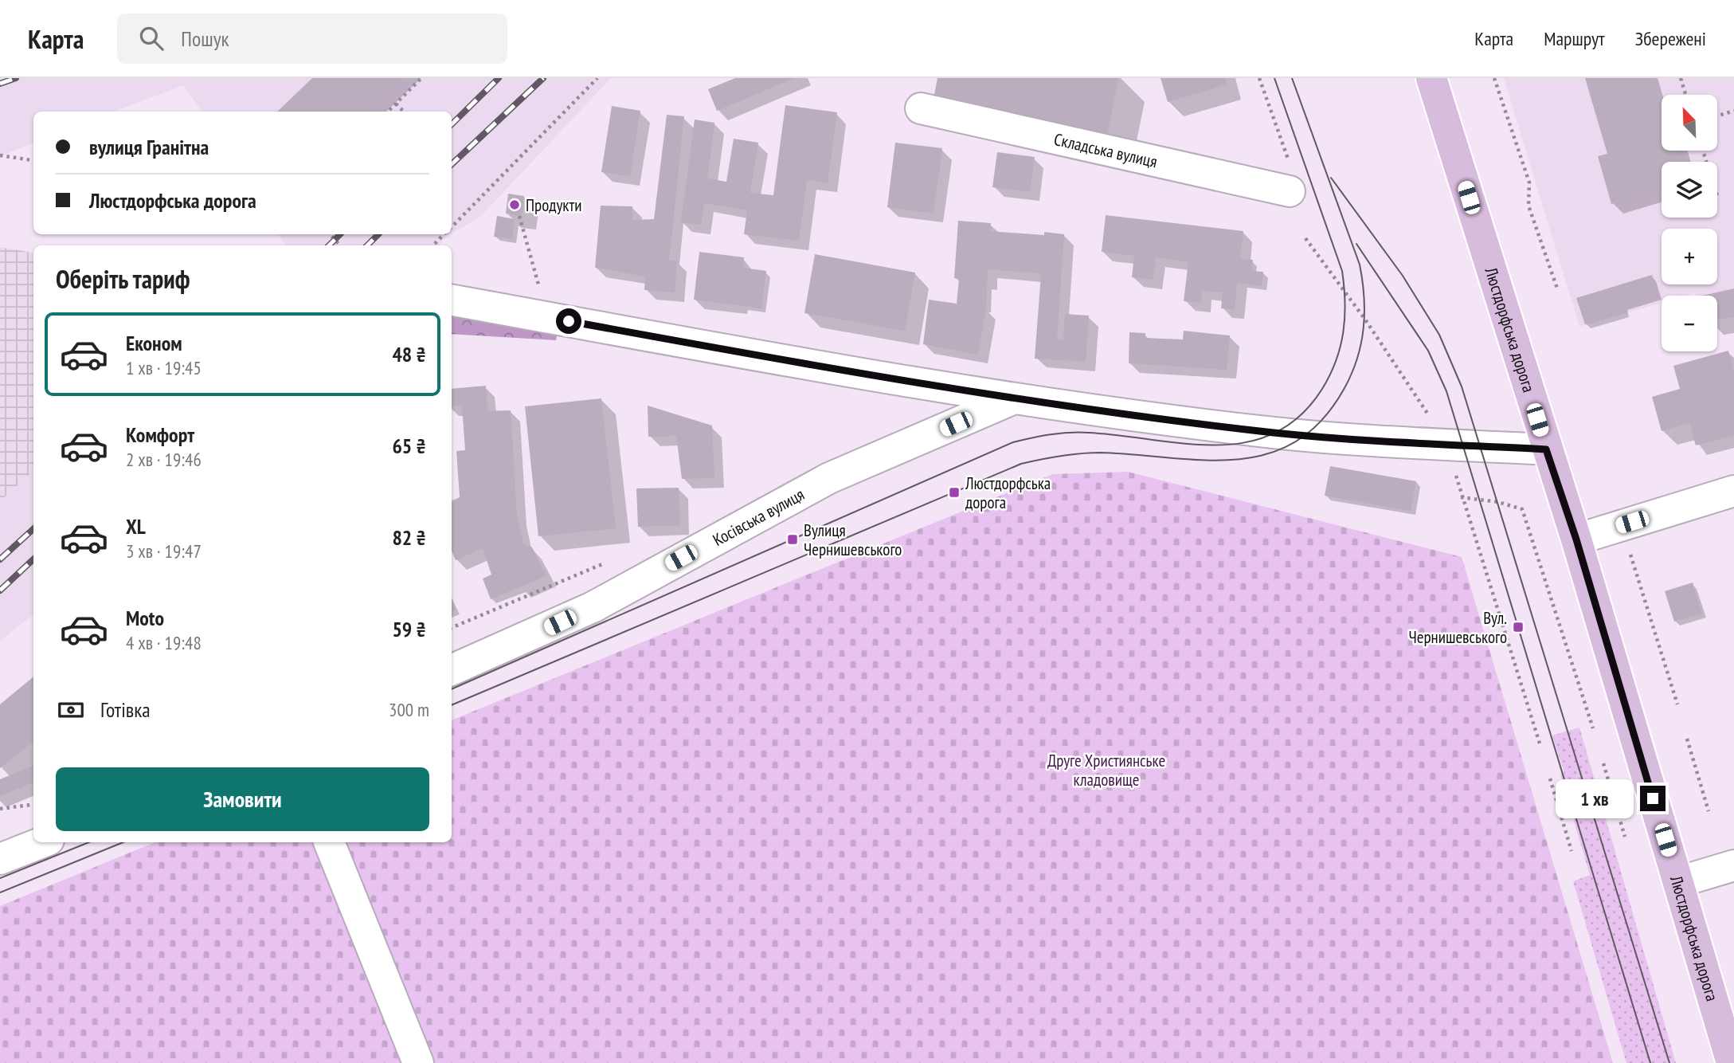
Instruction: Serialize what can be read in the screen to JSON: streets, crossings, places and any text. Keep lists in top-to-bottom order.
{
  "streets": {
    "main road": ["Люстдорфська дорога"],
    "street": ["Складська вулиця", "Косівська вулиця"]
  },
  "parks": ["Друге Християнське кладовище"],
  "places": {
    "other": ["Продукти"],
    "transit": ["Люстдорфська дорога", "Вулиця Чернишевського", "Вул. Чернишевського"]
  },
  "north": "top left",
  "page": {
    "header": "Карта",
    "search": "Пошук",
    "nav": ["Карта", "Маршрут", "Збережені"],
    "map_buttons": ["+", "−"],
    "banner": ["вулиця Гранітна", "Люстдорфська дорога"],
    "heading": "Оберіть тариф",
    "list": [
      {
        "name": "Економ",
        "note": "1 хв · 19:45",
        "value": "48 ₴"
      },
      {
        "name": "Комфорт",
        "note": "2 хв · 19:46",
        "value": "65 ₴"
      },
      {
        "name": "XL",
        "note": "3 хв · 19:47",
        "value": "82 ₴"
      },
      {
        "name": "Moto",
        "note": "4 хв · 19:48",
        "value": "59 ₴"
      }
    ],
    "pay": ["Готівка", "300 m"],
    "buttons": "Замовити",
    "bubble": "1 хв"
  }
}
